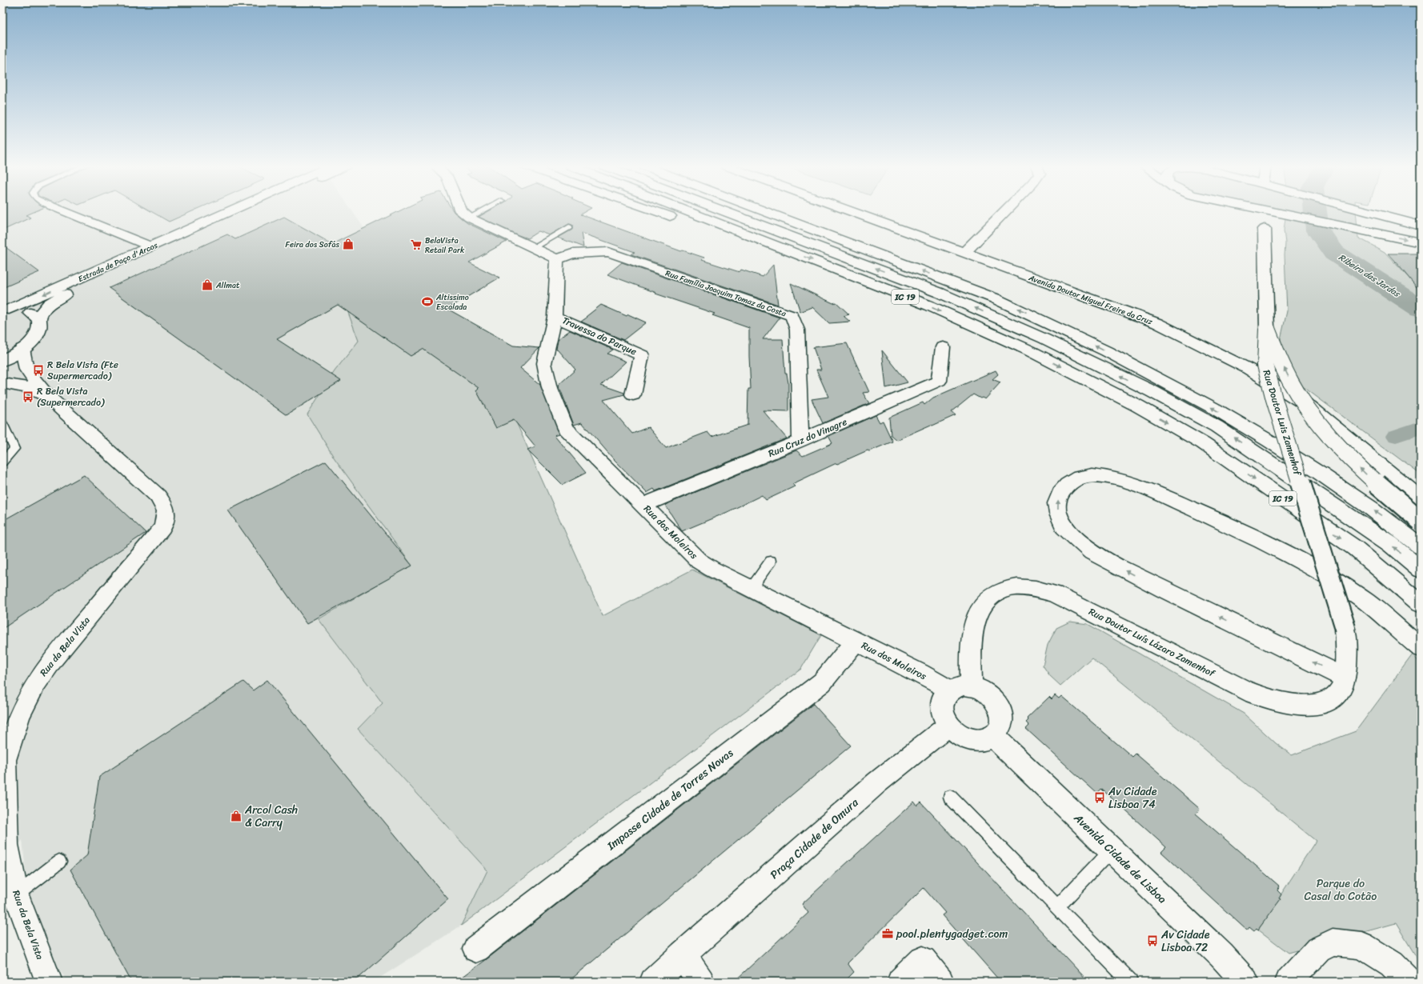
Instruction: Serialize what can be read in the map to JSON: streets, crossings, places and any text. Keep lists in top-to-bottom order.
{
  "streets": {
    "main road": [
      "Estrada de Paço d'Arcos",
      "Rua Família Joaquim Tomaz da Costa",
      "IC 19",
      "Avenida Doutor Miguel Freire da Cruz",
      "Travessa do Parque",
      "Rua Doutor Luis Zamenhof",
      "Rua Cruz do Vinagre",
      "Rua dos Moleiros",
      "Rua Doutor Luís Lázaro Zamenhof",
      "Rua da Bela Vista",
      "Impasse Cidade de Torres Novas",
      "Praça Cidade de Omura",
      "Avenida Cidade de Lisboa"
    ]
  },
  "crossings": [
    ["Estrada de Paço d'Arcos", "Rua da Bela Vista"],
    ["Rua Família Joaquim Tomaz da Costa", "Rua Cruz do Vinagre"],
    ["Rua Família Joaquim Tomaz da Costa", "Rua dos Moleiros"],
    ["Travessa do Parque", "Rua dos Moleiros"],
    ["Rua Doutor Luis Zamenhof", "Rua Doutor Luís Lázaro Zamenhof"],
    ["Rua Cruz do Vinagre", "Rua dos Moleiros"],
    ["Rua dos Moleiros", "Rua Doutor Luís Lázaro Zamenhof"],
    ["Rua dos Moleiros", "Impasse Cidade de Torres Novas"],
    ["Rua dos Moleiros", "Praça Cidade de Omura"],
    ["Rua dos Moleiros", "Avenida Cidade de Lisboa"],
    ["Rua Doutor Luís Lázaro Zamenhof", "Praça Cidade de Omura"],
    ["Rua Doutor Luís Lázaro Zamenhof", "Avenida Cidade de Lisboa"],
    ["Praça Cidade de Omura", "Avenida Cidade de Lisboa"]
  ],
  "water": ["Ribeira das Jardas"],
  "parks": ["Parque do Casal do Cotão"],
  "places": {
    "shop": ["Feira dos Sofás", "Allmat", "Arcol Cash & Carry"],
    "supermarket": ["BelaVista Retail Park"],
    "sports": ["Altissimo Escalada"],
    "bus stop": [
      "R Bela Vista (Fte Supermercado)",
      "R Bela Vista (Supermercado)",
      "Av Cidade Lisboa 74",
      "Av Cidade Lisboa 72"
    ],
    "office": ["pool.plentygadget.com"]
  }
}
